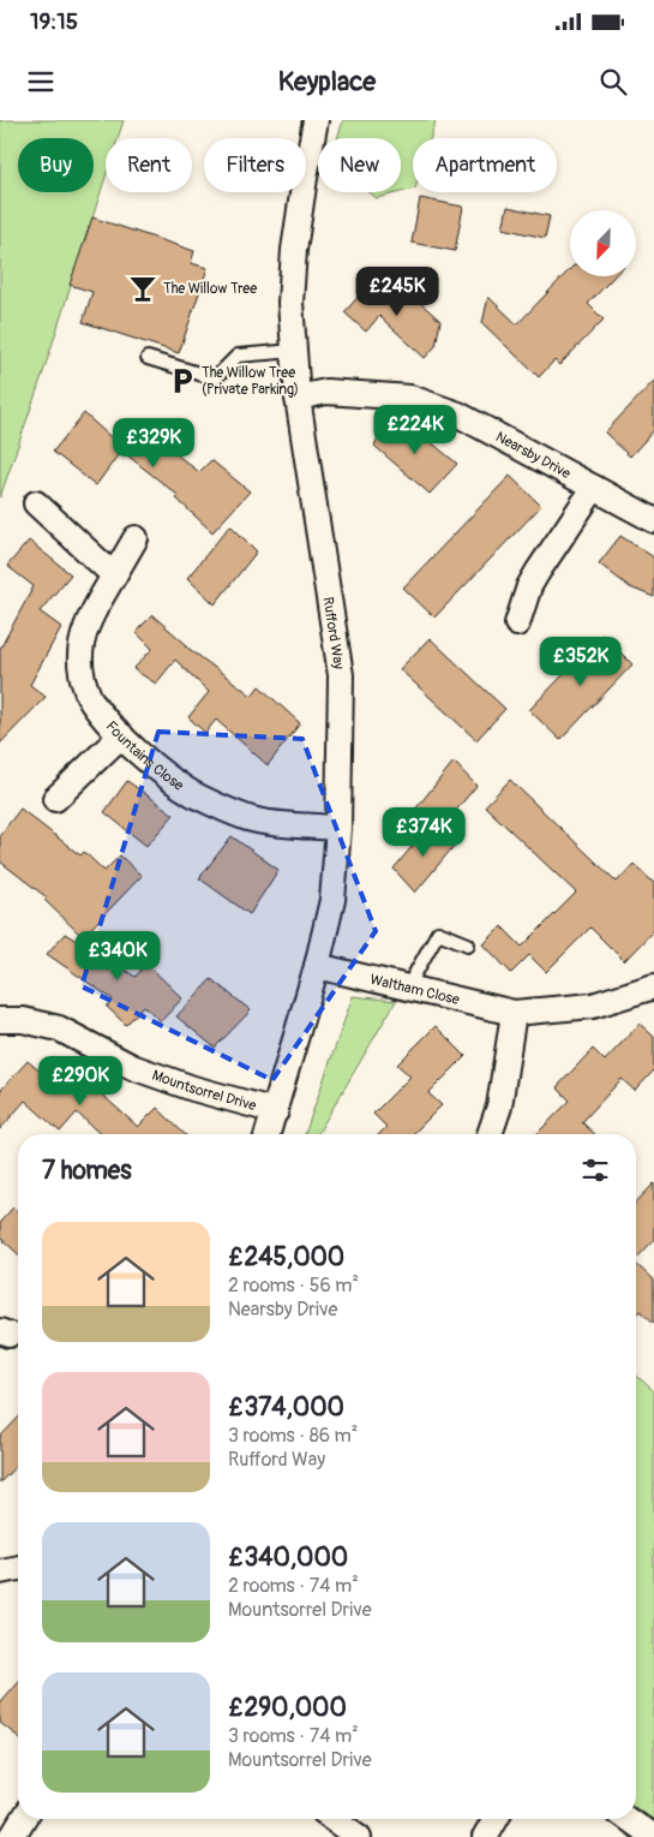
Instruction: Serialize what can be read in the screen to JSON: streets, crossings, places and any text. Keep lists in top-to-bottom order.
{
  "streets": {
    "street": [
      "Nearsby Drive",
      "Rufford Way",
      "Fountains Close",
      "Waltham Close",
      "Mountsorrel Drive"
    ]
  },
  "crossings": [
    ["Nearsby Drive", "Rufford Way"],
    ["Rufford Way", "Fountains Close"],
    ["Rufford Way", "Waltham Close"],
    ["Rufford Way", "Mountsorrel Drive"]
  ],
  "places": {
    "bar": ["The Willow Tree"],
    "parking": ["The Willow Tree (Private Parking)"]
  },
  "north": "bottom left",
  "page": {
    "status": "19:15",
    "header": "Keyplace",
    "chip": [
      "Buy",
      "Rent",
      "Filters",
      "New",
      "Apartment"
    ],
    "price": [
      "£245K",
      "£224K",
      "£329K",
      "£352K",
      "£374K",
      "£340K",
      "£290K"
    ],
    "heading": "7 homes",
    "list": [
      {
        "name": "£245,000",
        "note": "2 rooms · 56 m² · Nearsby Drive"
      },
      {
        "name": "£374,000",
        "note": "3 rooms · 86 m² · Rufford Way"
      },
      {
        "name": "£340,000",
        "note": "2 rooms · 74 m² · Mountsorrel Drive"
      },
      {
        "name": "£290,000",
        "note": "3 rooms · 74 m² · Mountsorrel Drive"
      }
    ]
  }
}
